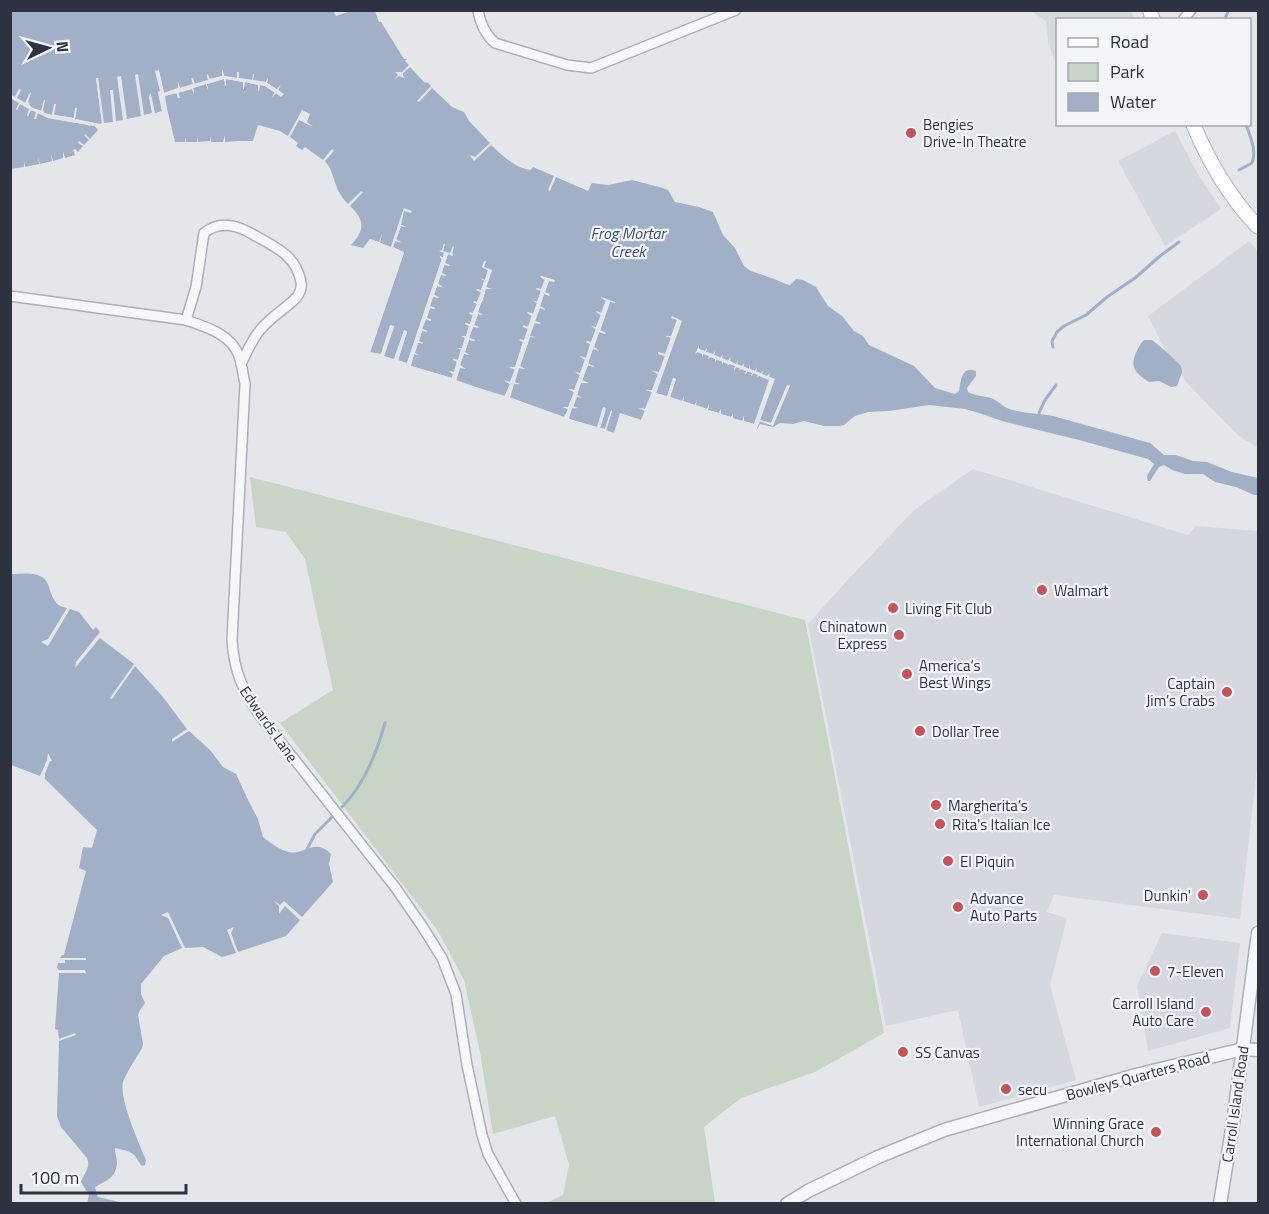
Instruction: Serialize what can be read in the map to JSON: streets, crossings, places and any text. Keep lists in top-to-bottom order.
{
  "streets": {
    "street": ["Edwards Lane", "Bowleys Quarters Road", "Carroll Island Road"]
  },
  "crossings": [
    ["Bowleys Quarters Road", "Carroll Island Road"]
  ],
  "water": ["Frog Mortar Creek"],
  "places": [
    "Bengies Drive-In Theatre",
    "Walmart",
    "Living Fit Club",
    "Chinatown Express",
    "America’s Best Wings",
    "Captain Jim’s Crabs",
    "Dollar Tree",
    "Margherita’s",
    "Rita's Italian Ice",
    "El Piquin",
    "Dunkin'",
    "Advance Auto Parts",
    "7-Eleven",
    "Carroll Island Auto Care",
    "SS Canvas",
    "secu",
    "Winning Grace International Church"
  ],
  "legend": ["Road", "Park", "Water"],
  "scale_bar": "100 m",
  "north": "right"
}
